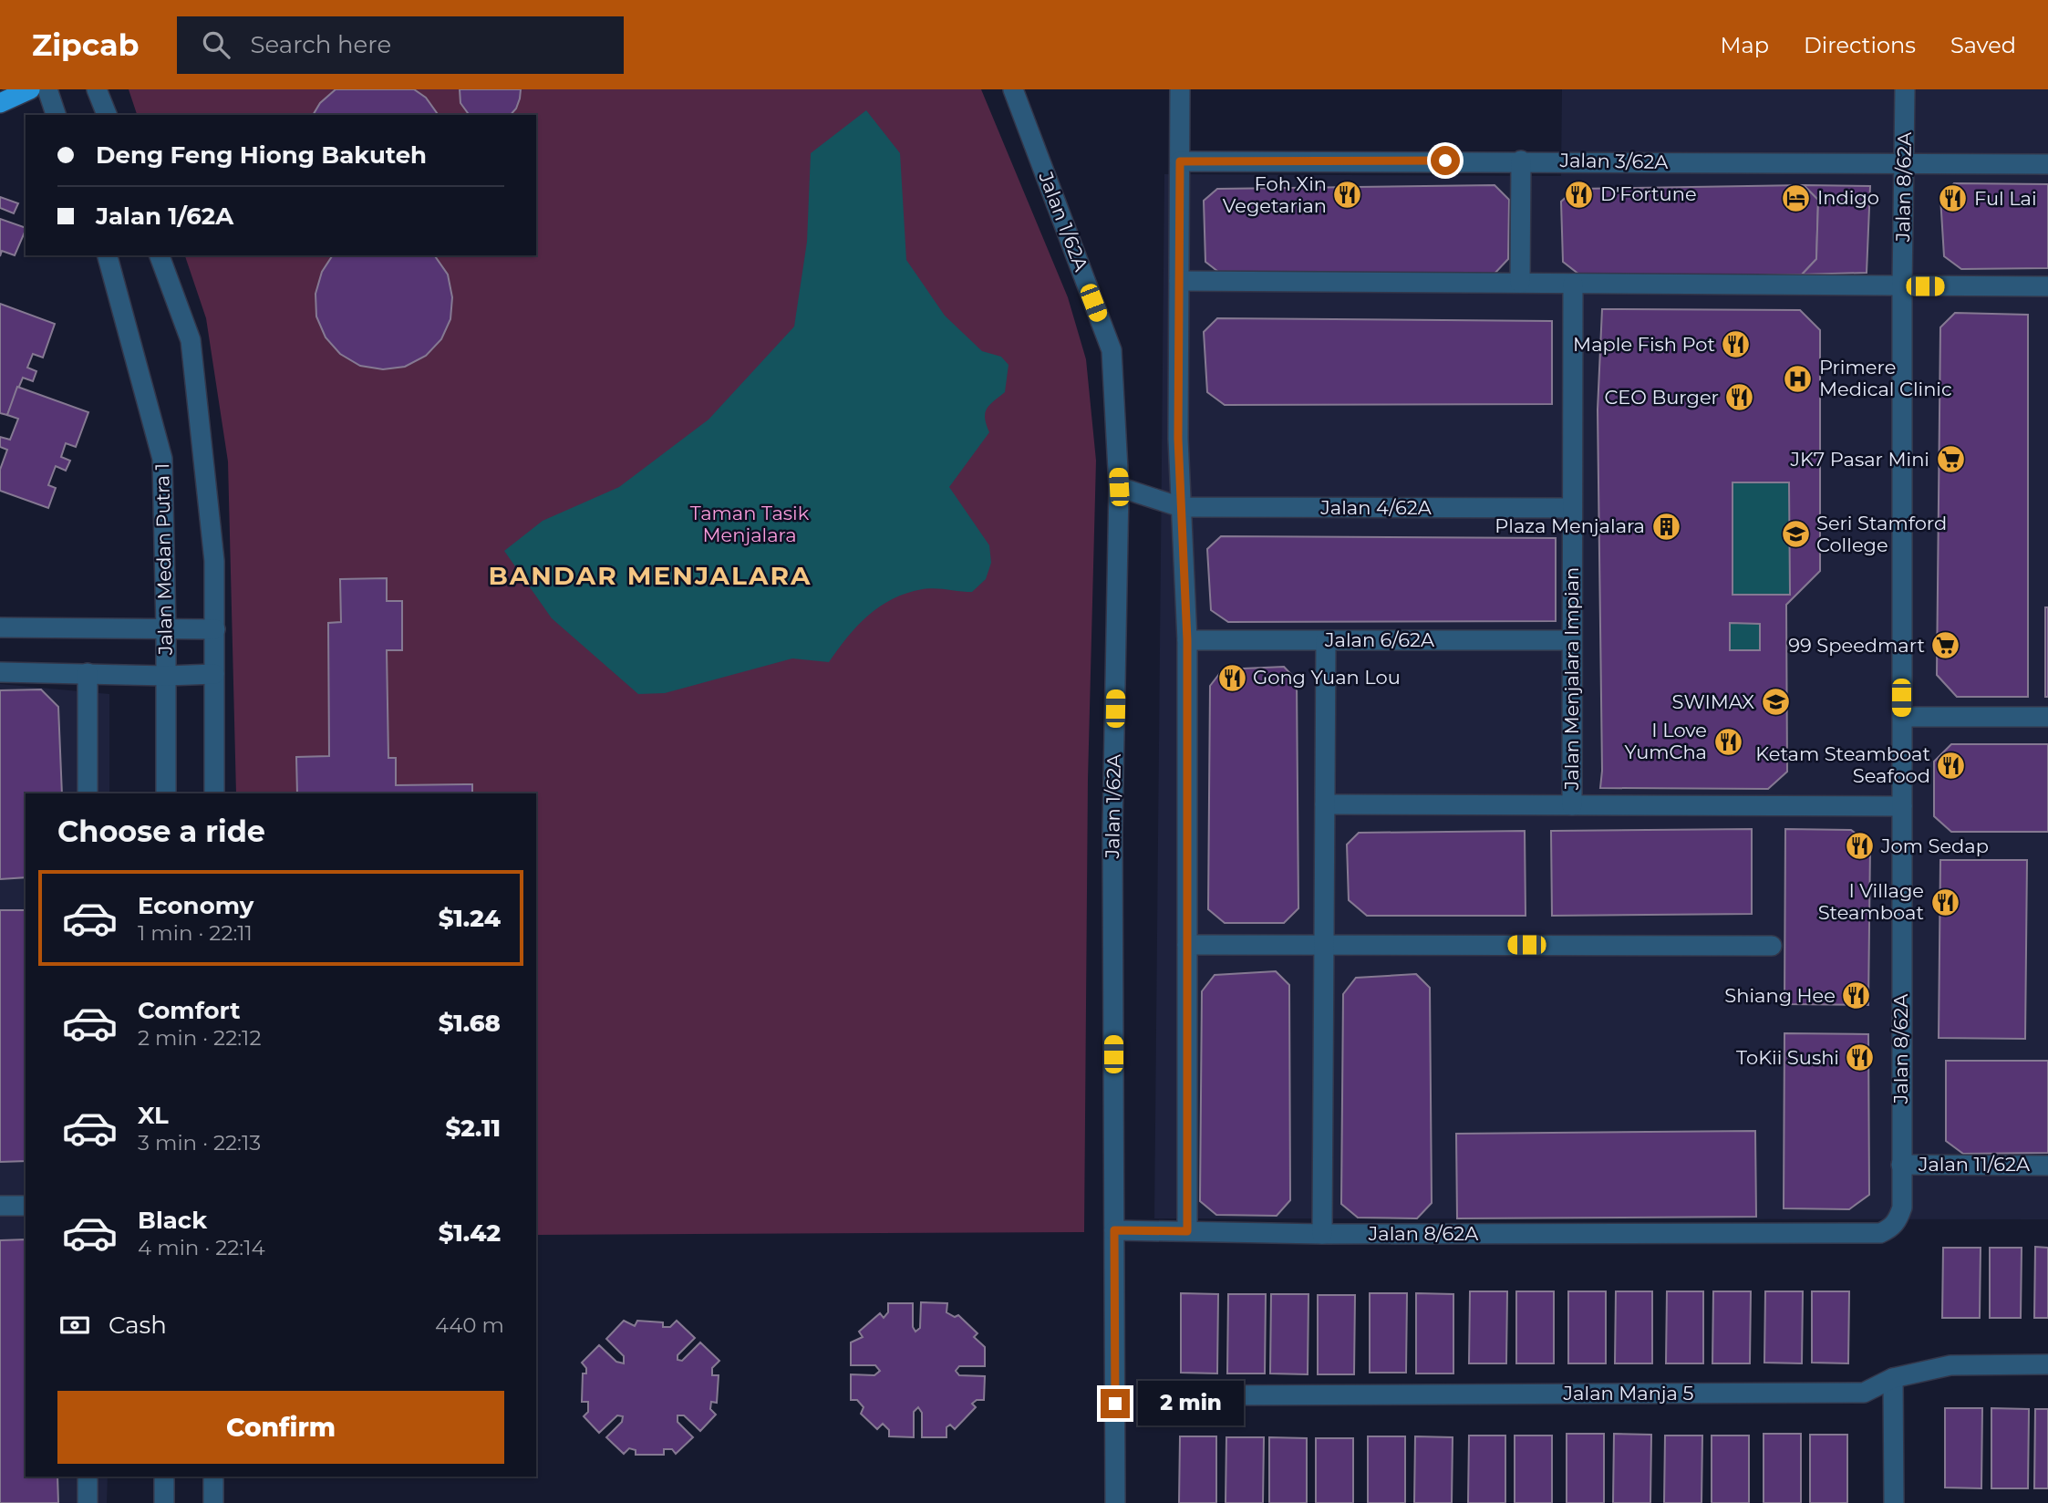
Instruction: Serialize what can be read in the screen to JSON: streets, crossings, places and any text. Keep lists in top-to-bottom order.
{
  "streets": {
    "street": [
      "Jalan 3/62A",
      "Jalan 8/62A",
      "Jalan 1/62A",
      "Jalan 4/62A",
      "Jalan Medan Putra 1",
      "Jalan 6/62A",
      "Jalan Menjalara Impian",
      "Jalan 11/62A",
      "Jalan Manja 5"
    ]
  },
  "crossings": [
    ["Jalan 3/62A", "Jalan 8/62A"],
    ["Jalan 8/62A", "Jalan 1/62A"],
    ["Jalan 8/62A", "Jalan 11/62A"],
    ["Jalan 1/62A", "Jalan 4/62A"],
    ["Jalan 4/62A", "Jalan Menjalara Impian"],
    ["Jalan 6/62A", "Jalan Menjalara Impian"]
  ],
  "districts": ["BANDAR MENJALARA"],
  "parks": ["Taman Tasik Menjalara"],
  "places": {
    "restaurant": [
      "D'Fortune",
      "Foh Xin Vegetarian",
      "Ful Lai",
      "Maple Fish Pot",
      "CEO Burger",
      "Gong Yuan Lou",
      "I Love YumCha",
      "Ketam Steamboat Seafood",
      "Jom Sedap",
      "I Village Steamboat",
      "Shiang Hee",
      "ToKii Sushi"
    ],
    "hotel": ["Indigo"],
    "hospital": ["Primere Medical Clinic"],
    "supermarket": ["JK7 Pasar Mini", "99 Speedmart"],
    "building": ["Plaza Menjalara"],
    "school or university": ["Seri Stamford College", "SWIMAX"]
  },
  "page": {
    "header": "Zipcab",
    "search": "Search here",
    "nav": ["Map", "Directions", "Saved"],
    "banner": ["Deng Feng Hiong Bakuteh", "Jalan 1/62A"],
    "heading": "Choose a ride",
    "list": [
      {
        "name": "Economy",
        "note": "1 min · 22:11",
        "value": "$1.24"
      },
      {
        "name": "Comfort",
        "note": "2 min · 22:12",
        "value": "$1.68"
      },
      {
        "name": "XL",
        "note": "3 min · 22:13",
        "value": "$2.11"
      },
      {
        "name": "Black",
        "note": "4 min · 22:14",
        "value": "$1.42"
      }
    ],
    "pay": ["Cash", "440 m"],
    "buttons": "Confirm",
    "bubble": "2 min"
  }
}
